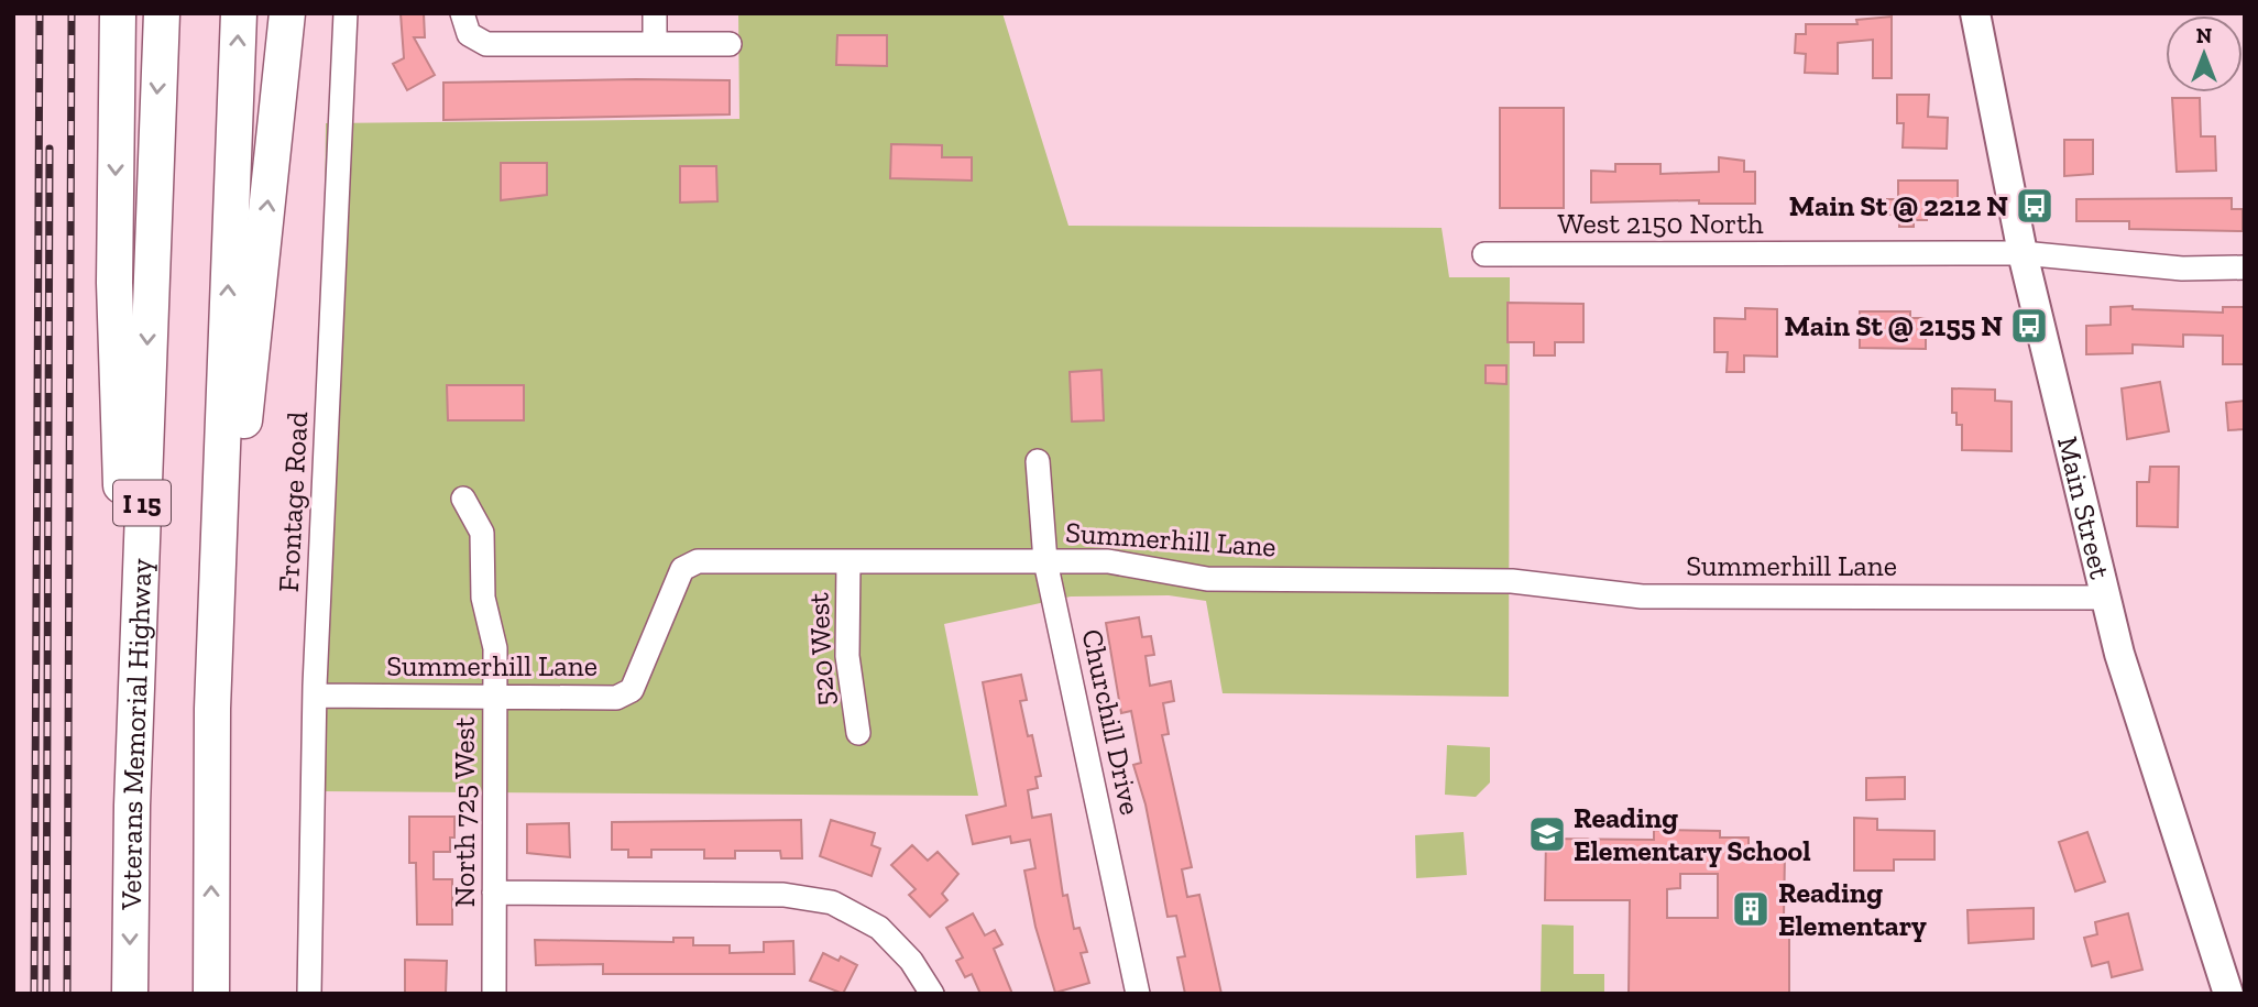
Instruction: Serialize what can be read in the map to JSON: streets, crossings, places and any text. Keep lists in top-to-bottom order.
{
  "streets": {
    "highway": ["I 15", "Veterans Memorial Highway"],
    "main road": ["Main Street"],
    "street": [
      "West 2150 North",
      "Frontage Road",
      "Summerhill Lane",
      "520 West",
      "Churchill Drive",
      "North 725 West"
    ]
  },
  "crossings": [
    ["West 2150 North", "Main Street"],
    ["Frontage Road", "Summerhill Lane"],
    ["Main Street", "Summerhill Lane"],
    ["Summerhill Lane", "520 West"],
    ["Summerhill Lane", "Churchill Drive"],
    ["Summerhill Lane", "North 725 West"]
  ],
  "places": {
    "bus stop": ["Main St @ 2212 N", "Main St @ 2155 N"],
    "school or university": ["Reading Elementary School"],
    "building": ["Reading Elementary"]
  },
  "north": "top"
}
